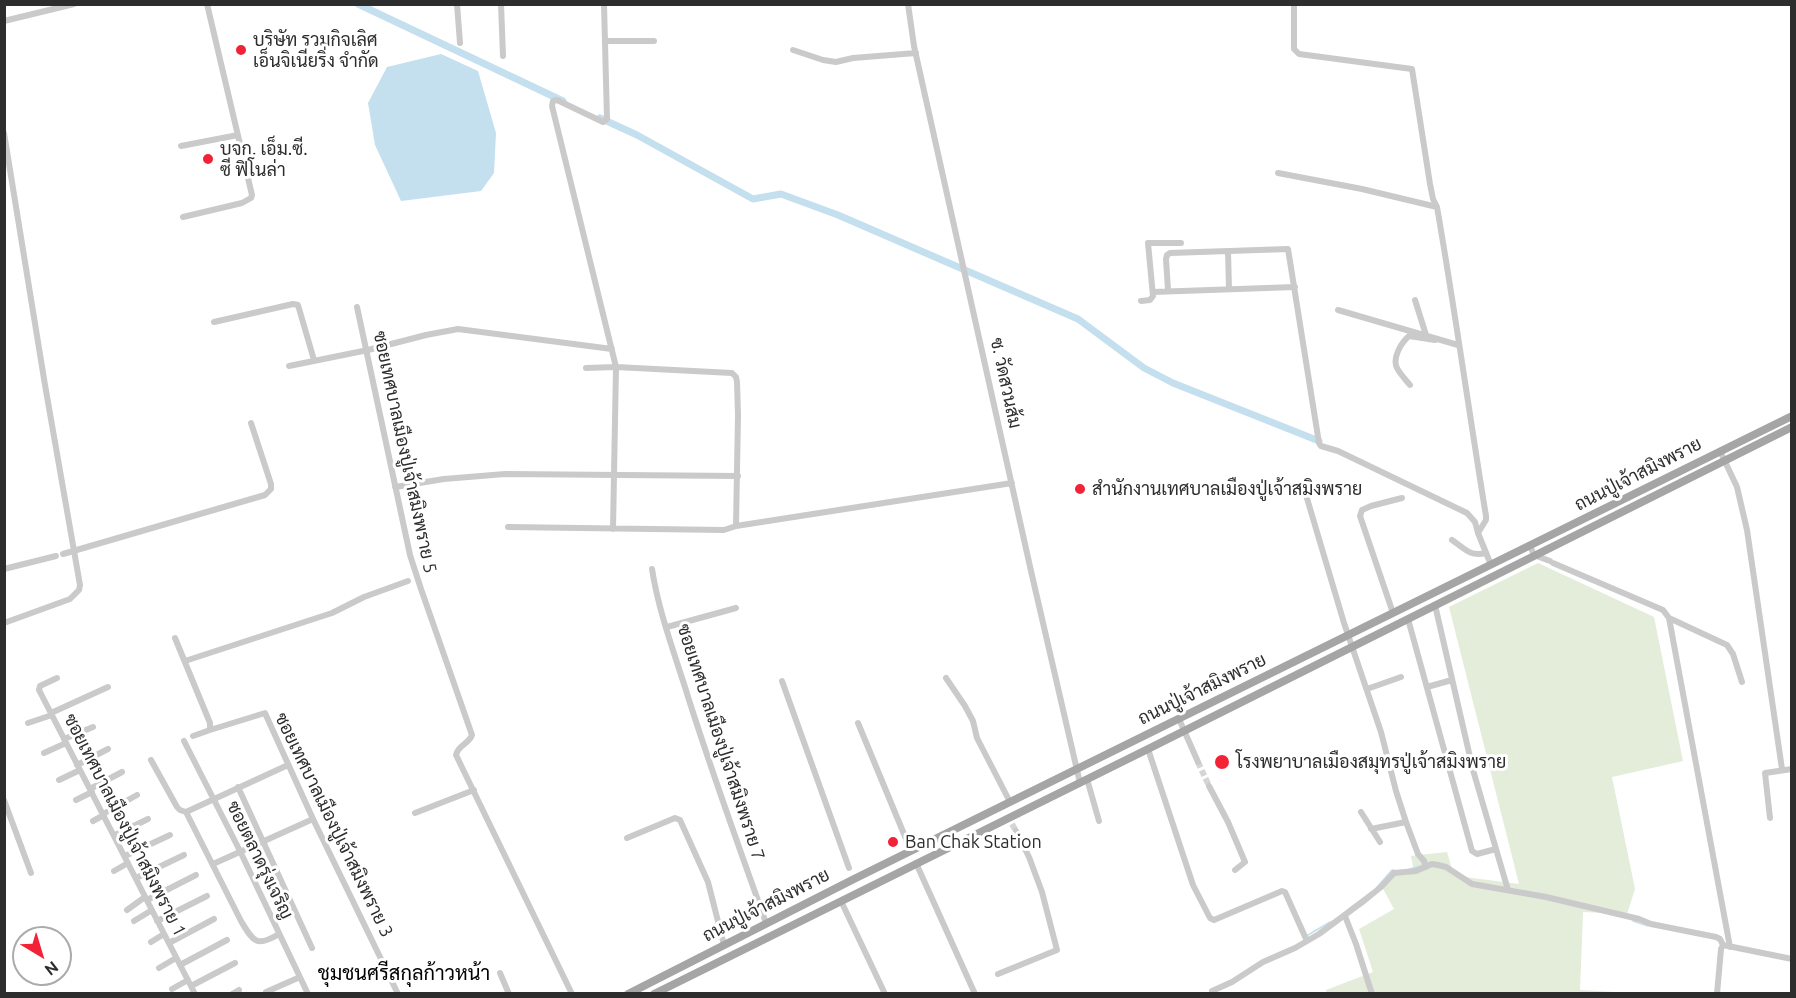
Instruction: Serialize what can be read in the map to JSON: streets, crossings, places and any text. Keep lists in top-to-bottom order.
{
  "streets": {
    "main road": ["ถนนปู่เจ้าสมิงพราย"],
    "street": [
      "ซ. วัดสวนส้ม",
      "ซอยเทศบาลเมืองปู่เจ้าสมิงพราย 5",
      "ซอยเทศบาลเมืองปู่เจ้าสมิงพราย 7",
      "ซอยเทศบาลเมืองปู่เจ้าสมิงพราย 1",
      "ซอยเทศบาลเมืองปู่เจ้าสมิงพราย 3",
      "ซอยตลาดรุ่งเจริญ"
    ]
  },
  "crossings": [
    ["ซ. วัดสวนส้ม", "ถนนปู่เจ้าสมิงพราย"],
    ["ถนนปู่เจ้าสมิงพราย", "ซอยเทศบาลเมืองปู่เจ้าสมิงพราย 7"]
  ],
  "districts": ["ชุมชนศรีสกุลก้าวหน้า"],
  "places": [
    "บริษัท รวมกิจเลิศ เอ็นจิเนียริ่ง จำกัด",
    "บจก. เอ็ม.ซี. ซี ฟิโนล่า",
    "สำนักงานเทศบาลเมืองปู่เจ้าสมิงพราย",
    "โรงพยาบาลเมืองสมุทรปู่เจ้าสมิงพราย",
    "Ban Chak Station"
  ],
  "north": "bottom right"
}
